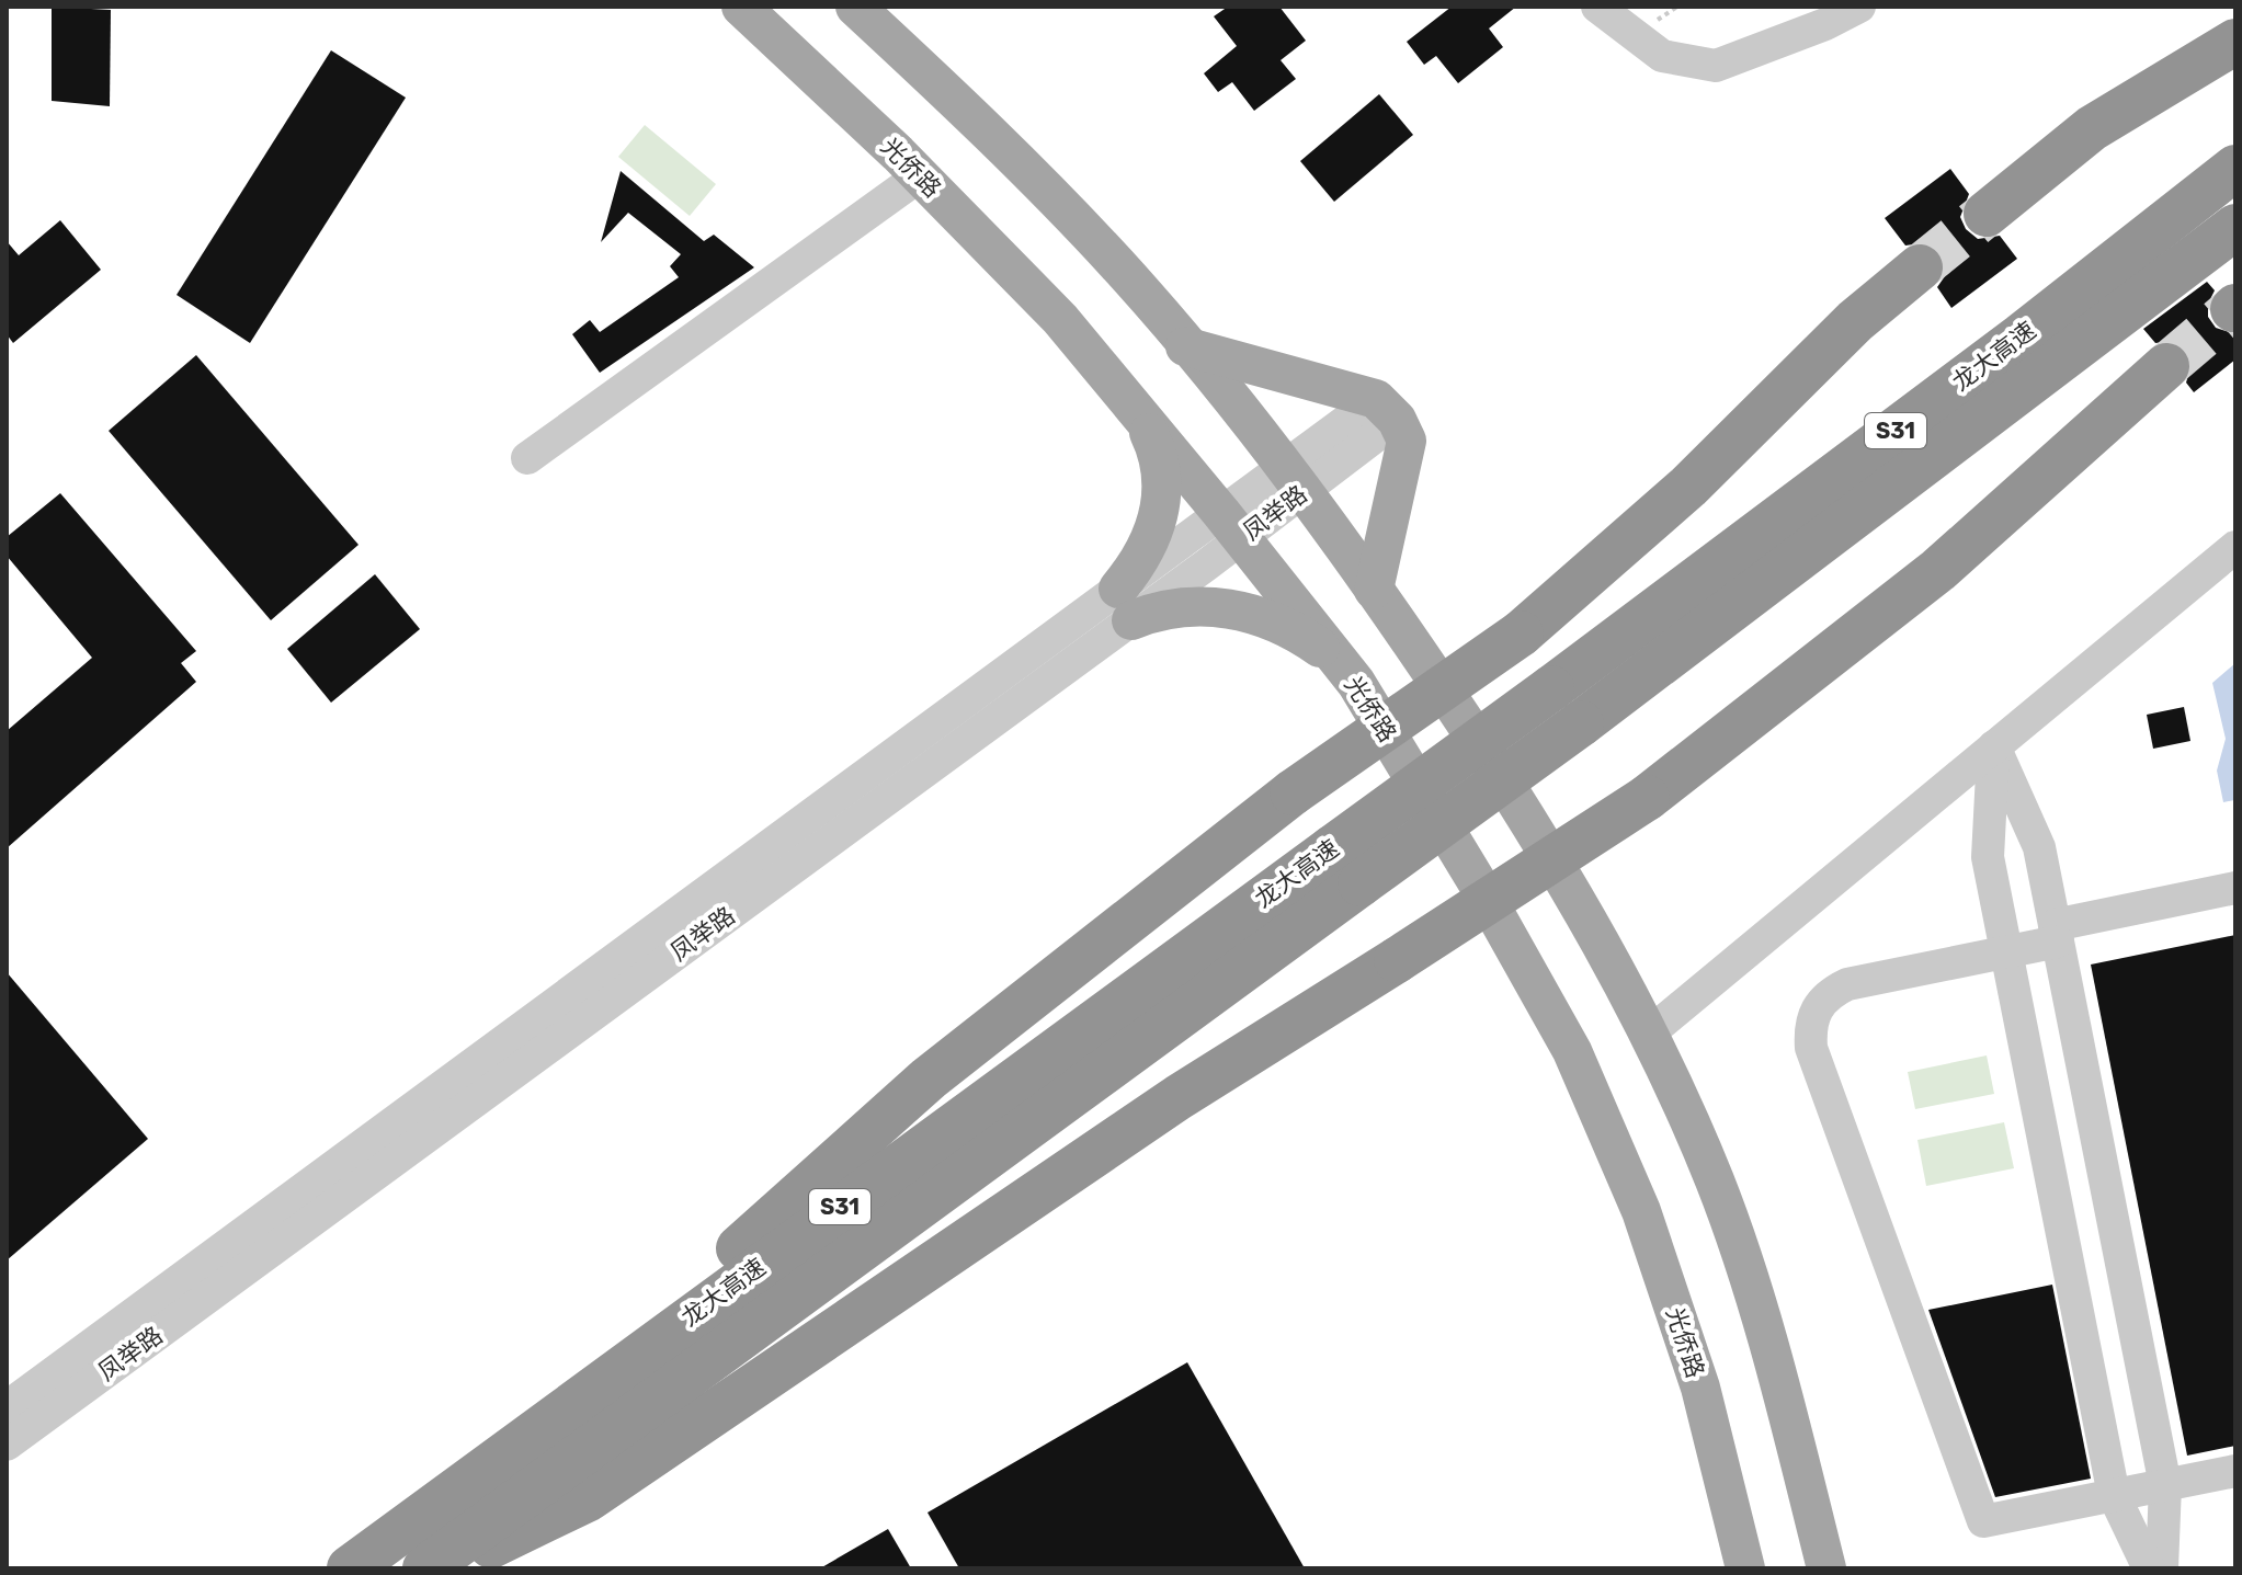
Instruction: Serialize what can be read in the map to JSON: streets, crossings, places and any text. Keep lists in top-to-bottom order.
{
  "streets": {
    "highway": ["龙大高速", "S31"],
    "main road": ["光侨路"],
    "street": ["凤举路"]
  },
  "crossings": [
    ["光侨路", "凤举路"]
  ]
}
